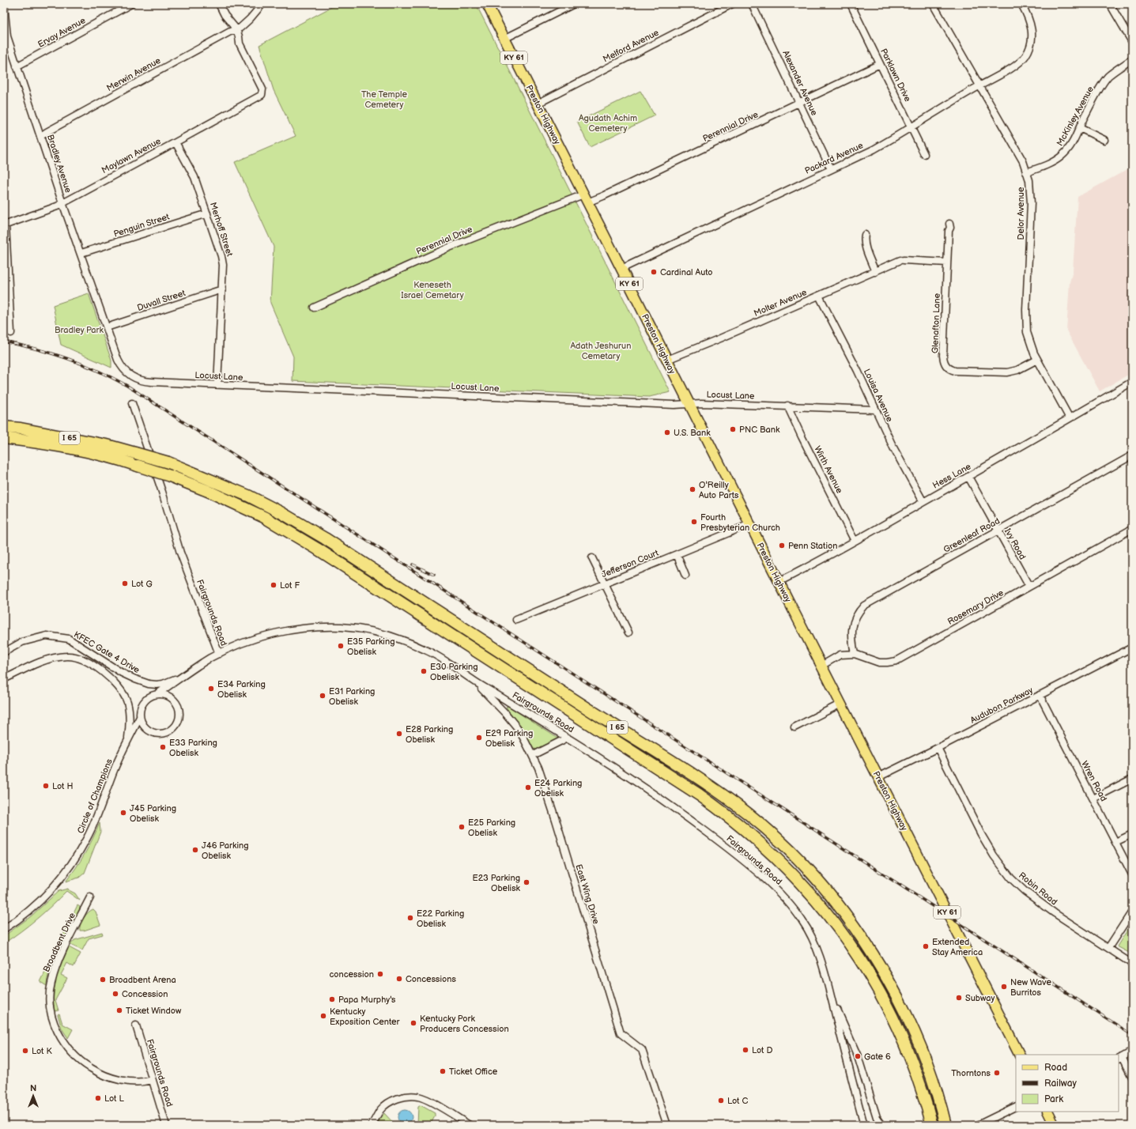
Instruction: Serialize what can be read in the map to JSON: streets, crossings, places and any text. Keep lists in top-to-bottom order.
{
  "streets": {
    "highway": ["I 65"],
    "main road": ["KY 61", "Preston Highway"],
    "street": [
      "Ervay Avenue",
      "Melford Avenue",
      "Merwin Avenue",
      "Parklawn Drive",
      "Alexander Avenue",
      "McKinley Avenue",
      "Perennial Drive",
      "Maylawn Avenue",
      "Packard Avenue",
      "Bradley Avenue",
      "Delor Avenue",
      "Penguin Street",
      "Merhoff Street",
      "Duvall Street",
      "Molter Avenue",
      "Glenafton Lane",
      "Locust Lane",
      "Louisa Avenue",
      "Wirth Avenue",
      "Hess Lane",
      "Greenleaf Road",
      "Ivy Road",
      "Jefferson Court",
      "Rosemary Drive",
      "Fairgrounds Road",
      "KFEC Gate 4 Drive",
      "Audubon Parkway",
      "Wren Road",
      "Circle of Champions",
      "Robin Road",
      "East Wing Drive",
      "Broadbent Drive"
    ]
  },
  "crossings": [
    ["Ervay Avenue", "Bradley Avenue"],
    ["Melford Avenue", "Preston Highway"],
    ["Merwin Avenue", "Maylawn Avenue"],
    ["Merwin Avenue", "Bradley Avenue"],
    ["Parklawn Drive", "Perennial Drive"],
    ["Parklawn Drive", "Packard Avenue"],
    ["Alexander Avenue", "Perennial Drive"],
    ["Alexander Avenue", "Packard Avenue"],
    ["Preston Highway", "Perennial Drive"],
    ["Preston Highway", "Packard Avenue"],
    ["Preston Highway", "Molter Avenue"],
    ["Preston Highway", "Locust Lane"],
    ["Preston Highway", "Hess Lane"],
    ["Preston Highway", "Jefferson Court"],
    ["Preston Highway", "Rosemary Drive"],
    ["Preston Highway", "Audubon Parkway"],
    ["McKinley Avenue", "Delor Avenue"],
    ["Maylawn Avenue", "Bradley Avenue"],
    ["Maylawn Avenue", "Merhoff Street"],
    ["Packard Avenue", "Delor Avenue"],
    ["Bradley Avenue", "Penguin Street"],
    ["Bradley Avenue", "Duvall Street"],
    ["Bradley Avenue", "Locust Lane"],
    ["Delor Avenue", "Glenafton Lane"],
    ["Delor Avenue", "Hess Lane"],
    ["Penguin Street", "Merhoff Street"],
    ["Merhoff Street", "Duvall Street"],
    ["Merhoff Street", "Locust Lane"],
    ["Duvall Street", "Locust Lane"],
    ["Molter Avenue", "Glenafton Lane"],
    ["Molter Avenue", "Louisa Avenue"],
    ["Locust Lane", "Louisa Avenue"],
    ["Locust Lane", "Wirth Avenue"],
    ["Louisa Avenue", "Hess Lane"],
    ["Wirth Avenue", "Hess Lane"],
    ["Hess Lane", "Ivy Road"],
    ["Greenleaf Road", "Ivy Road"],
    ["Greenleaf Road", "Rosemary Drive"],
    ["Ivy Road", "Rosemary Drive"],
    ["Fairgrounds Road", "East Wing Drive"],
    ["Fairgrounds Road", "Broadbent Drive"],
    ["Audubon Parkway", "Wren Road"],
    ["Audubon Parkway", "Robin Road"]
  ],
  "parks": [
    "The Temple Cemetery",
    "Agudath Achim Cemetery",
    "Keneseth Israel Cemetary",
    "Bradley Park",
    "Adath Jeshurun Cemetary"
  ],
  "places": [
    "Cardinal Auto",
    "PNC Bank",
    "U.S. Bank",
    "O'Reilly Auto Parts",
    "Fourth Presbyterian Church",
    "Penn Station",
    "Lot G",
    "Lot F",
    "E35 Parking Obelisk",
    "E30 Parking Obelisk",
    "E34 Parking Obelisk",
    "E31 Parking Obelisk",
    "E28 Parking Obelisk",
    "E29 Parking Obelisk",
    "E33 Parking Obelisk",
    "Lot H",
    "E24 Parking Obelisk",
    "J45 Parking Obelisk",
    "E25 Parking Obelisk",
    "J46 Parking Obelisk",
    "E23 Parking Obelisk",
    "E22 Parking Obelisk",
    "Extended Stay America",
    "concession",
    "Concessions",
    "Broadbent Arena",
    "New Wave Burritos",
    "Concession",
    "Subway",
    "Papa Murphy's",
    "Ticket Window",
    "Kentucky Exposition Center",
    "Kentucky Pork Producers Concession",
    "Lot D",
    "Lot K",
    "Gate 6",
    "Ticket Office",
    "Thorntons",
    "Lot L",
    "Lot C"
  ],
  "legend": ["Road", "Railway", "Park"],
  "north": "top"
}
